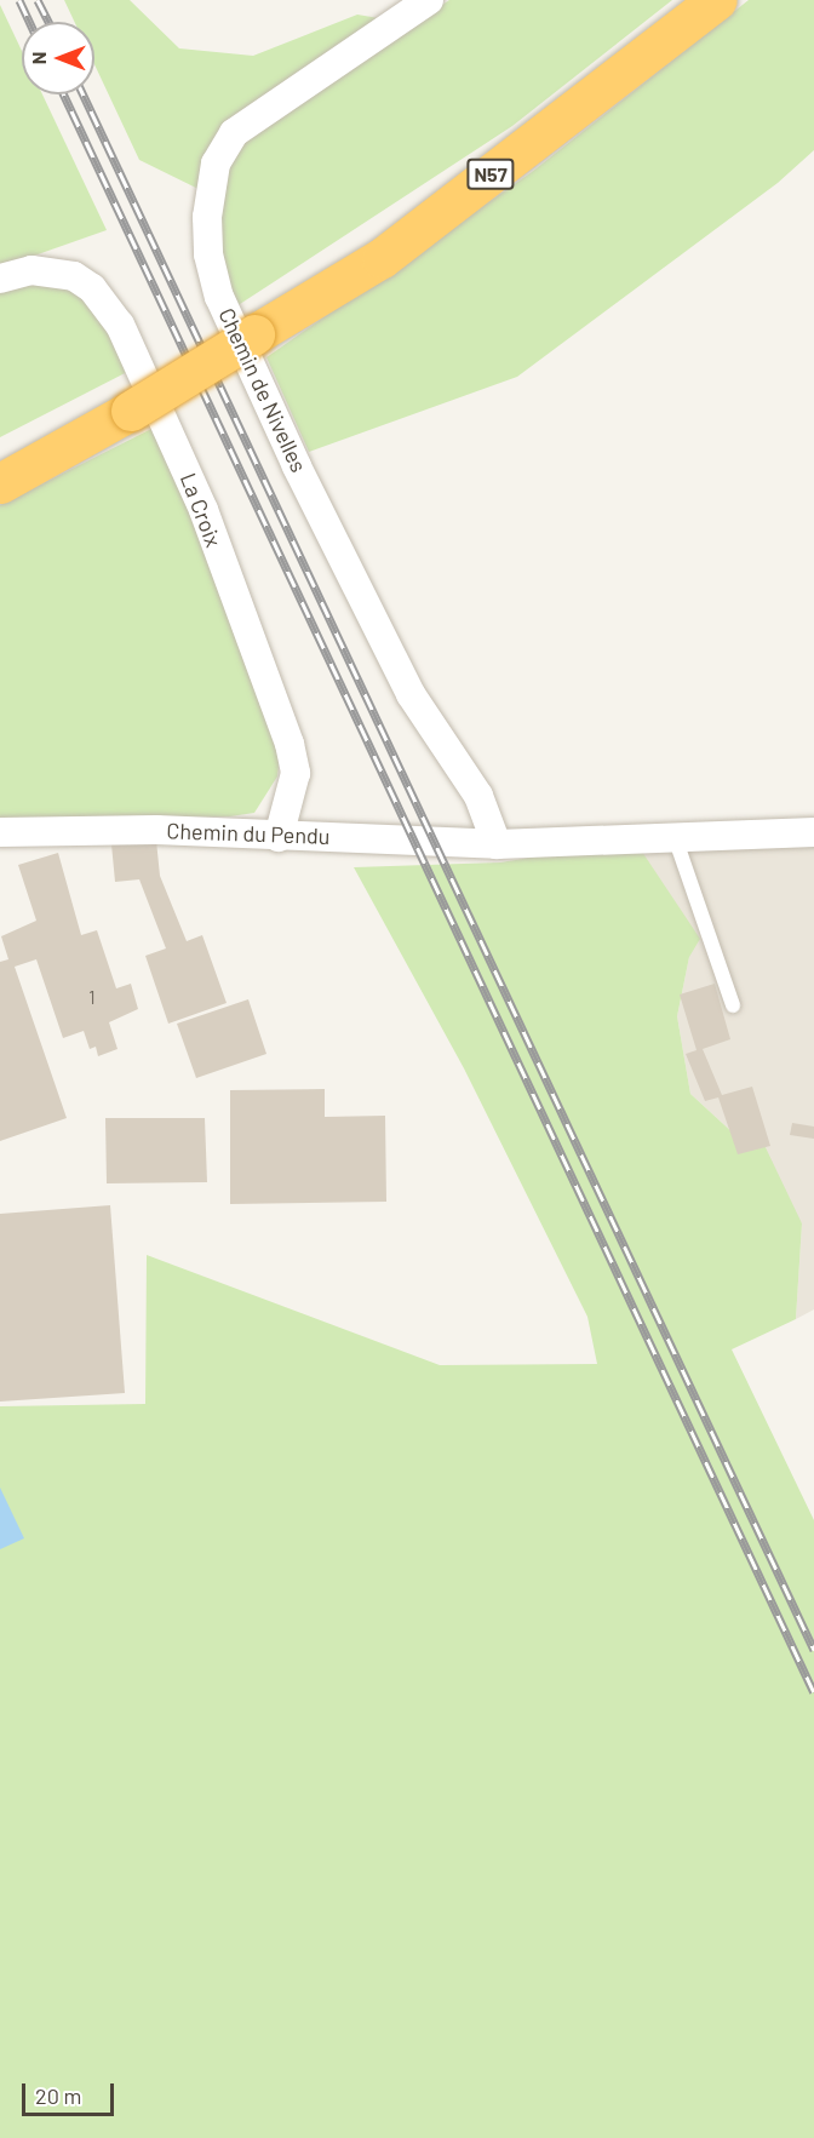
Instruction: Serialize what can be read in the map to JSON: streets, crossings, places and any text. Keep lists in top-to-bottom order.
{
  "streets": {
    "highway": ["N57"],
    "street": ["Chemin de Nivelles", "La Croix", "Chemin du Pendu"]
  },
  "crossings": [
    ["Chemin de Nivelles", "Chemin du Pendu"],
    ["La Croix", "Chemin du Pendu"]
  ],
  "house_numbers": ["1"],
  "scale_bar": "20 m",
  "north": "left"
}
